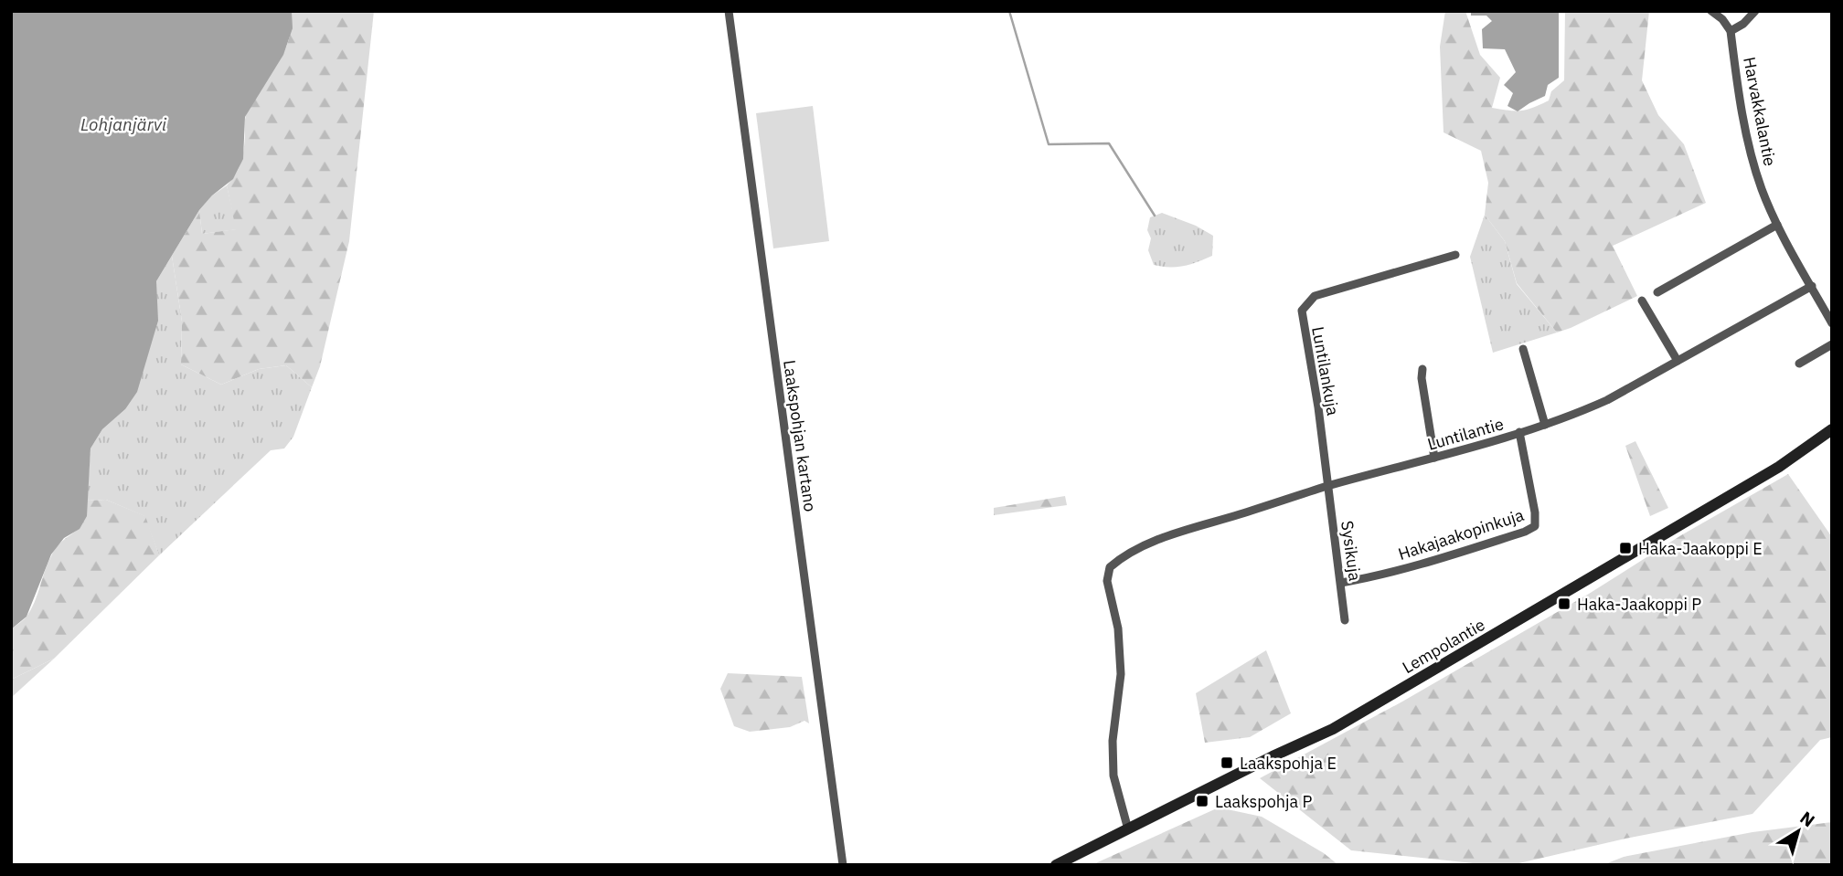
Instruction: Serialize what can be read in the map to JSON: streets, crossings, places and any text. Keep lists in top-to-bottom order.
{
  "streets": {
    "street": [
      "Harvakkalantie",
      "Luntilankuja",
      "Luntilantie",
      "Laakspohjan kartano",
      "Hakajaakopinkuja",
      "Sysikuja",
      "Lempolantie"
    ]
  },
  "crossings": [
    ["Harvakkalantie", "Luntilantie"],
    ["Luntilankuja", "Luntilantie"],
    ["Luntilankuja", "Sysikuja"],
    ["Luntilantie", "Hakajaakopinkuja"],
    ["Luntilantie", "Sysikuja"],
    ["Luntilantie", "Lempolantie"],
    ["Hakajaakopinkuja", "Sysikuja"]
  ],
  "water": ["Lohjanjärvi"],
  "places": {
    "transit": [
      "Haka-Jaakoppi E",
      "Haka-Jaakoppi P",
      "Laakspohja E",
      "Laakspohja P"
    ]
  },
  "north": "top right"
}
